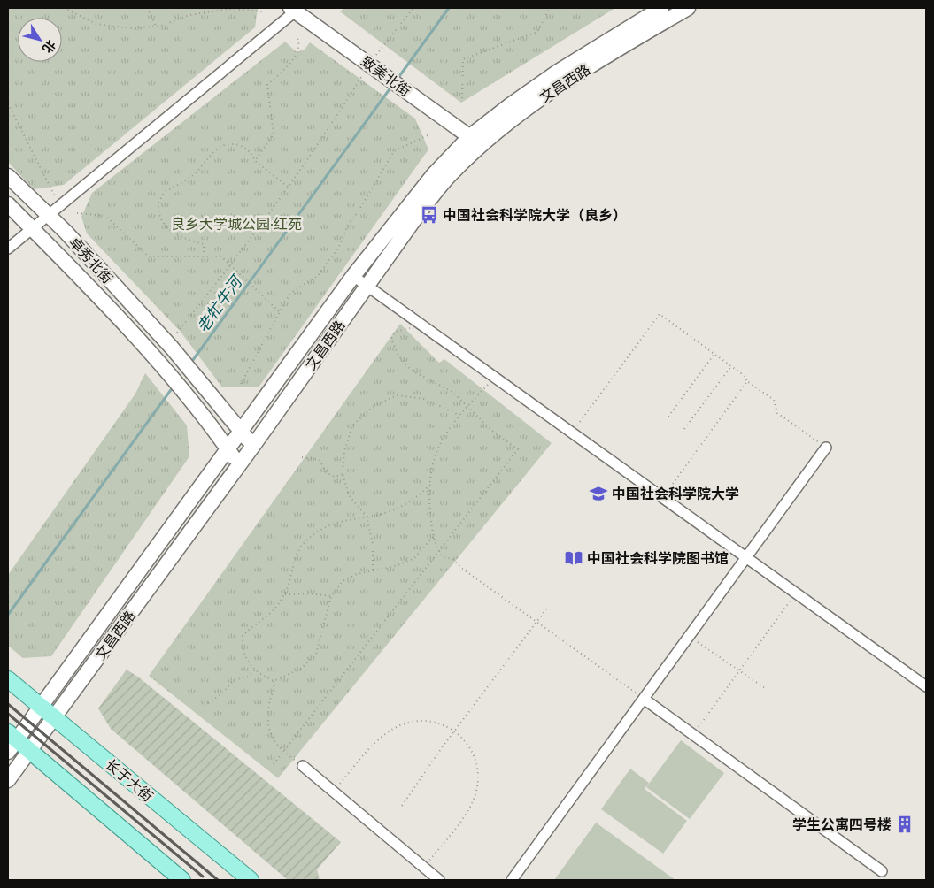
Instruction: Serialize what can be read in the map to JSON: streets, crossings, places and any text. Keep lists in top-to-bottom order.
{
  "streets": {
    "main road": [
      "致美北街",
      "文昌西路",
      "卓秀北街",
      "长于大街"
    ]
  },
  "crossings": [
    ["致美北街", "文昌西路"],
    ["文昌西路", "卓秀北街"],
    ["文昌西路", "长于大街"]
  ],
  "water": ["老牤牛河"],
  "parks": ["良乡大学城公园·红苑"],
  "places": {
    "bus stop": ["中国社会科学院大学（良乡）"],
    "school or university": ["中国社会科学院大学"],
    "library": ["中国社会科学院图书馆"],
    "building": ["学生公寓四号楼"]
  },
  "north": "bottom right"
}
